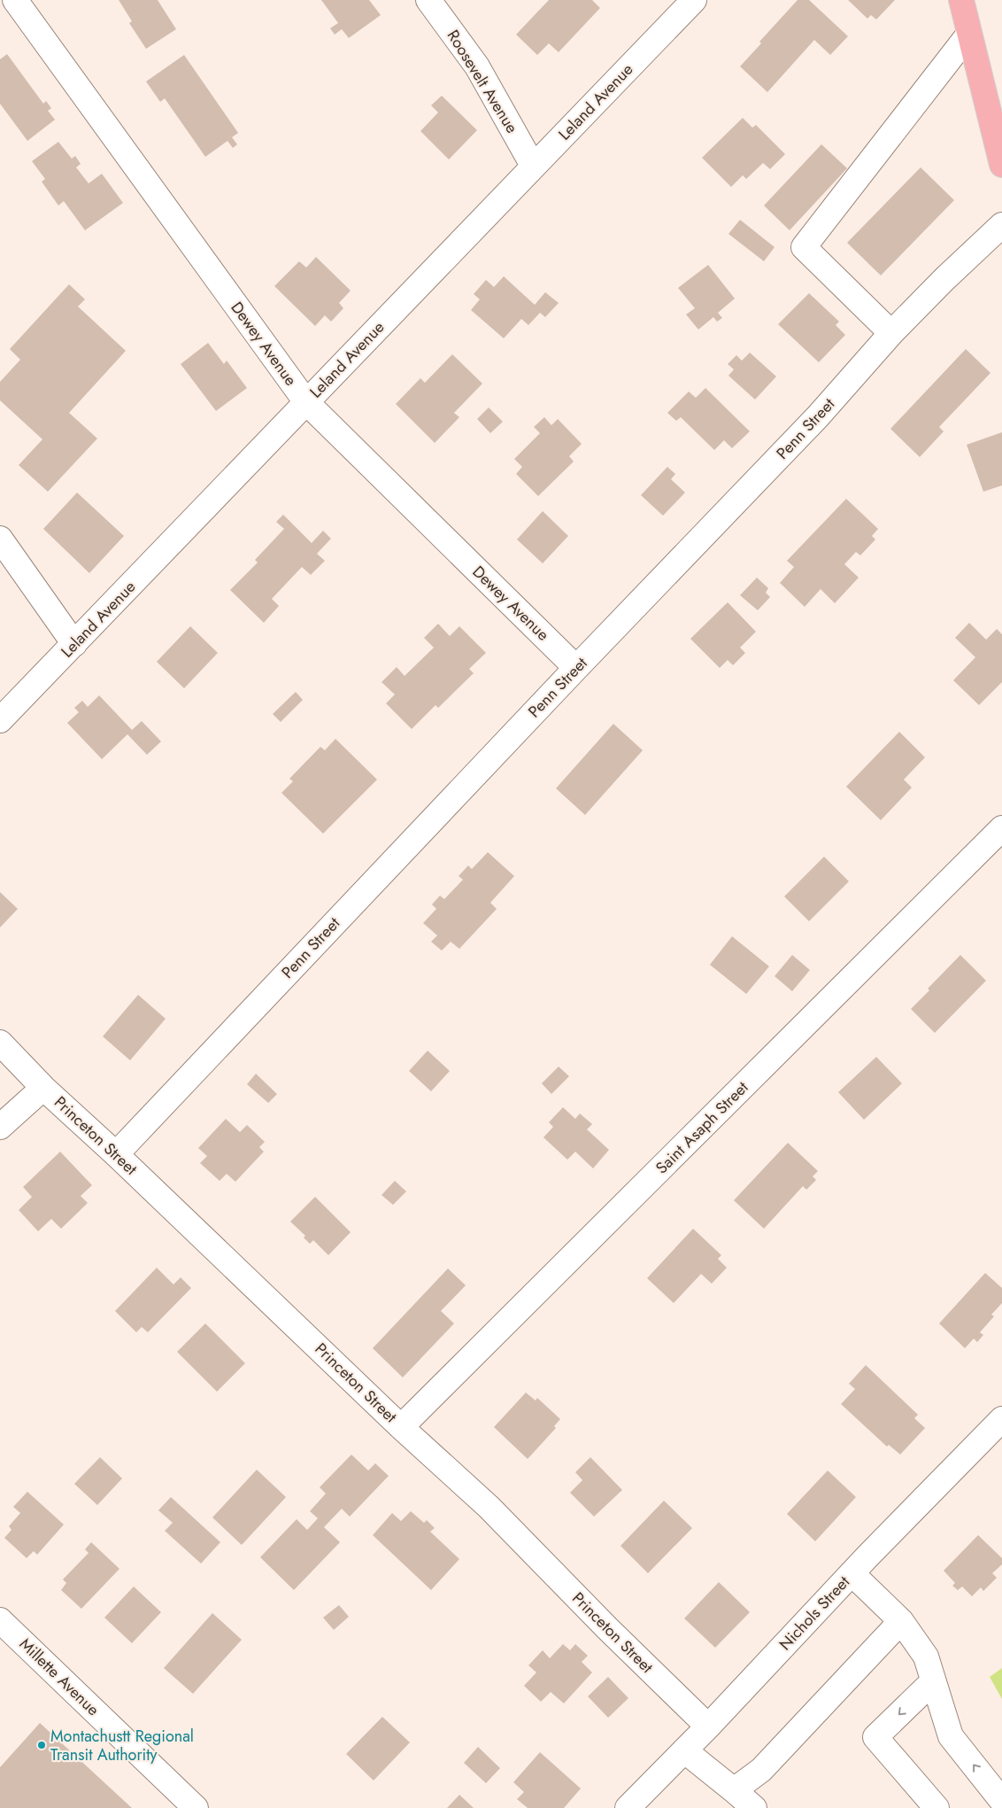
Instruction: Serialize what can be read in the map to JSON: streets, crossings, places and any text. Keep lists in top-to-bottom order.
{
  "streets": {
    "street": [
      "Roosevelt Avenue",
      "Leland Avenue",
      "Dewey Avenue",
      "Penn Street",
      "Saint Asaph Street",
      "Princeton Street",
      "Nichols Street",
      "Millette Avenue"
    ]
  },
  "crossings": [
    ["Roosevelt Avenue", "Leland Avenue"],
    ["Leland Avenue", "Dewey Avenue"],
    ["Dewey Avenue", "Penn Street"],
    ["Penn Street", "Princeton Street"],
    ["Saint Asaph Street", "Princeton Street"],
    ["Princeton Street", "Nichols Street"]
  ],
  "places": ["Montachustt Regional Transit Authority"]
}
